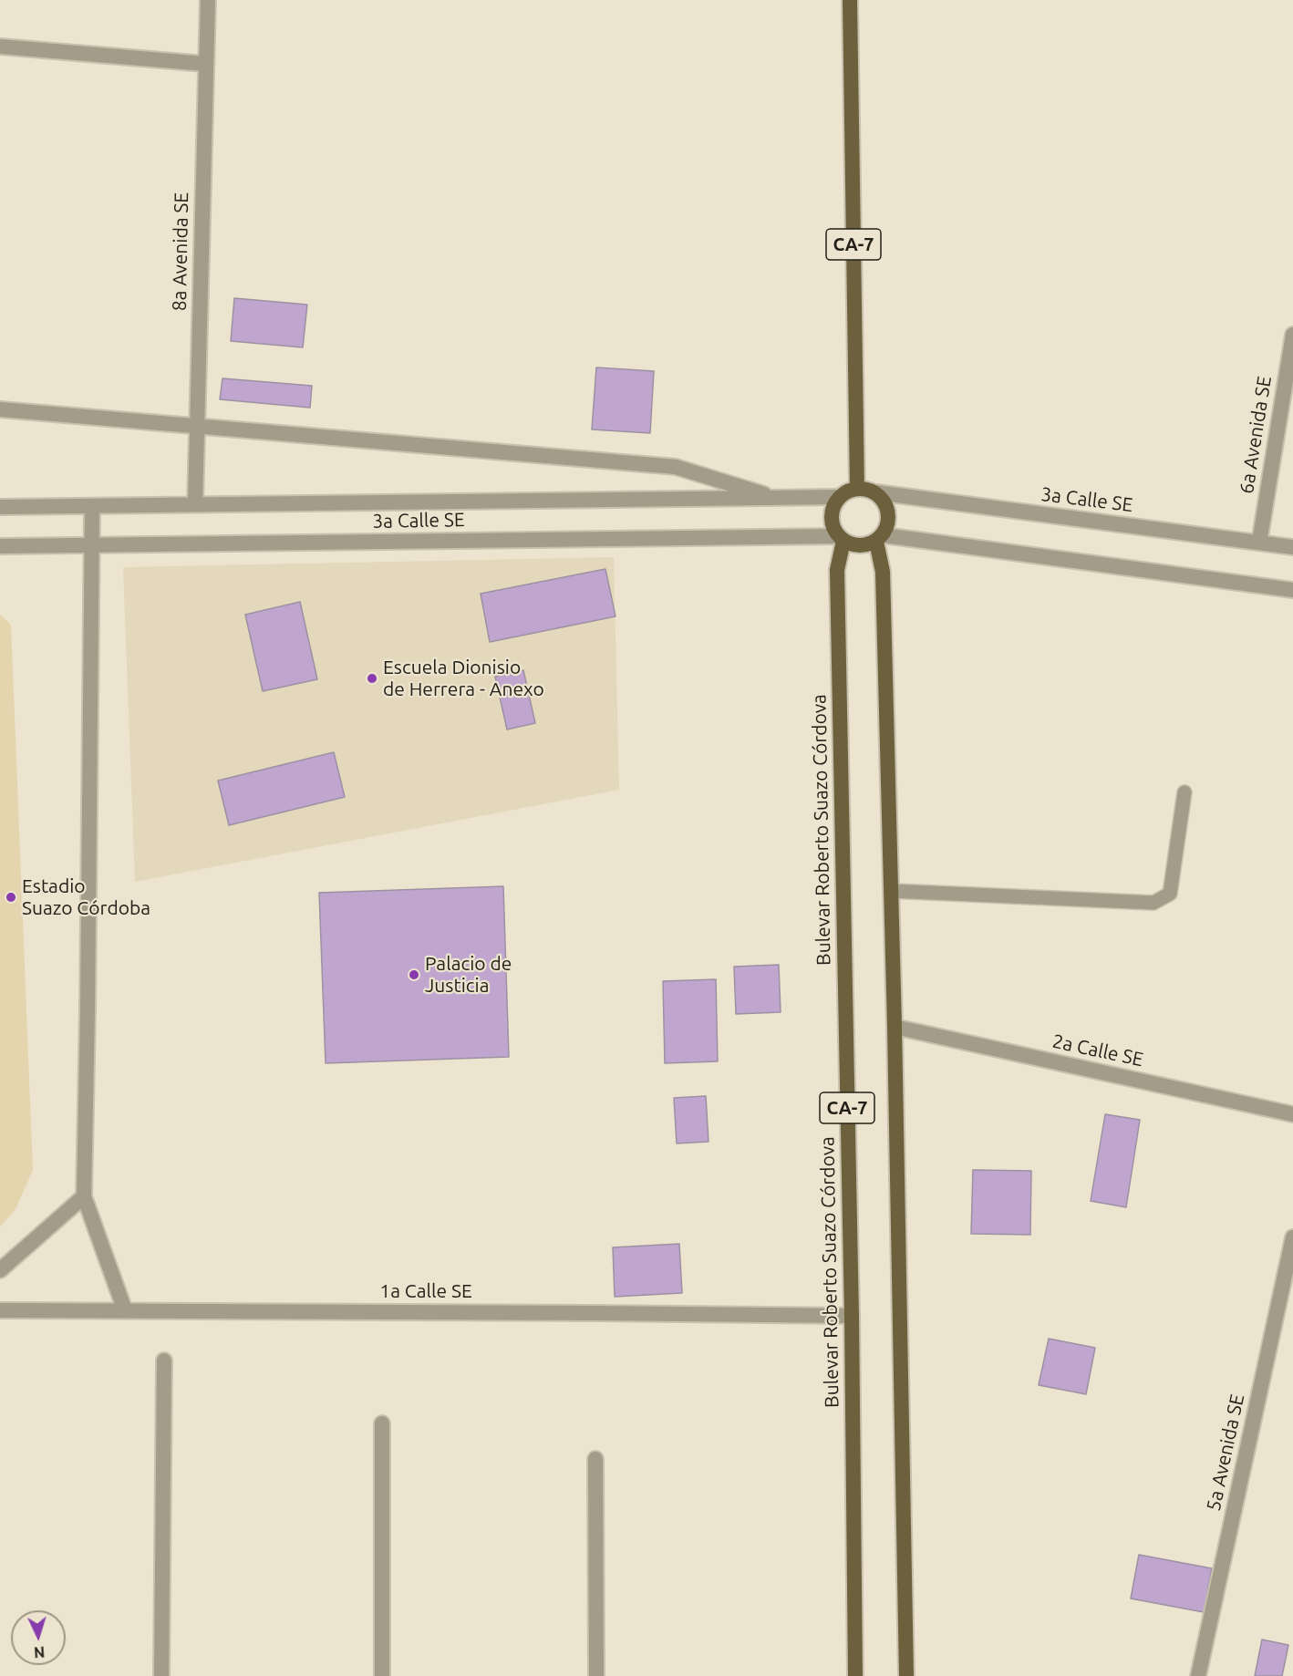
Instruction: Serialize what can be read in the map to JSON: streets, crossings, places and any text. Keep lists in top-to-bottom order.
{
  "streets": {
    "main road": ["CA-7", "Bulevar Roberto Suazo Córdova"],
    "street": [
      "8a Avenida SE",
      "6a Avenida SE",
      "3a Calle SE",
      "2a Calle SE",
      "1a Calle SE",
      "5a Avenida SE"
    ]
  },
  "crossings": [
    ["CA-7", "3a Calle SE"],
    ["CA-7", "Bulevar Roberto Suazo Córdova"],
    ["CA-7", "2a Calle SE"],
    ["8a Avenida SE", "3a Calle SE"],
    ["6a Avenida SE", "3a Calle SE"],
    ["3a Calle SE", "Bulevar Roberto Suazo Córdova"],
    ["Bulevar Roberto Suazo Córdova", "1a Calle SE"]
  ],
  "places": ["Escuela Dionisio de Herrera - Anexo", "Estadio Suazo Córdoba", "Palacio de Justicia"],
  "north": "bottom"
}
